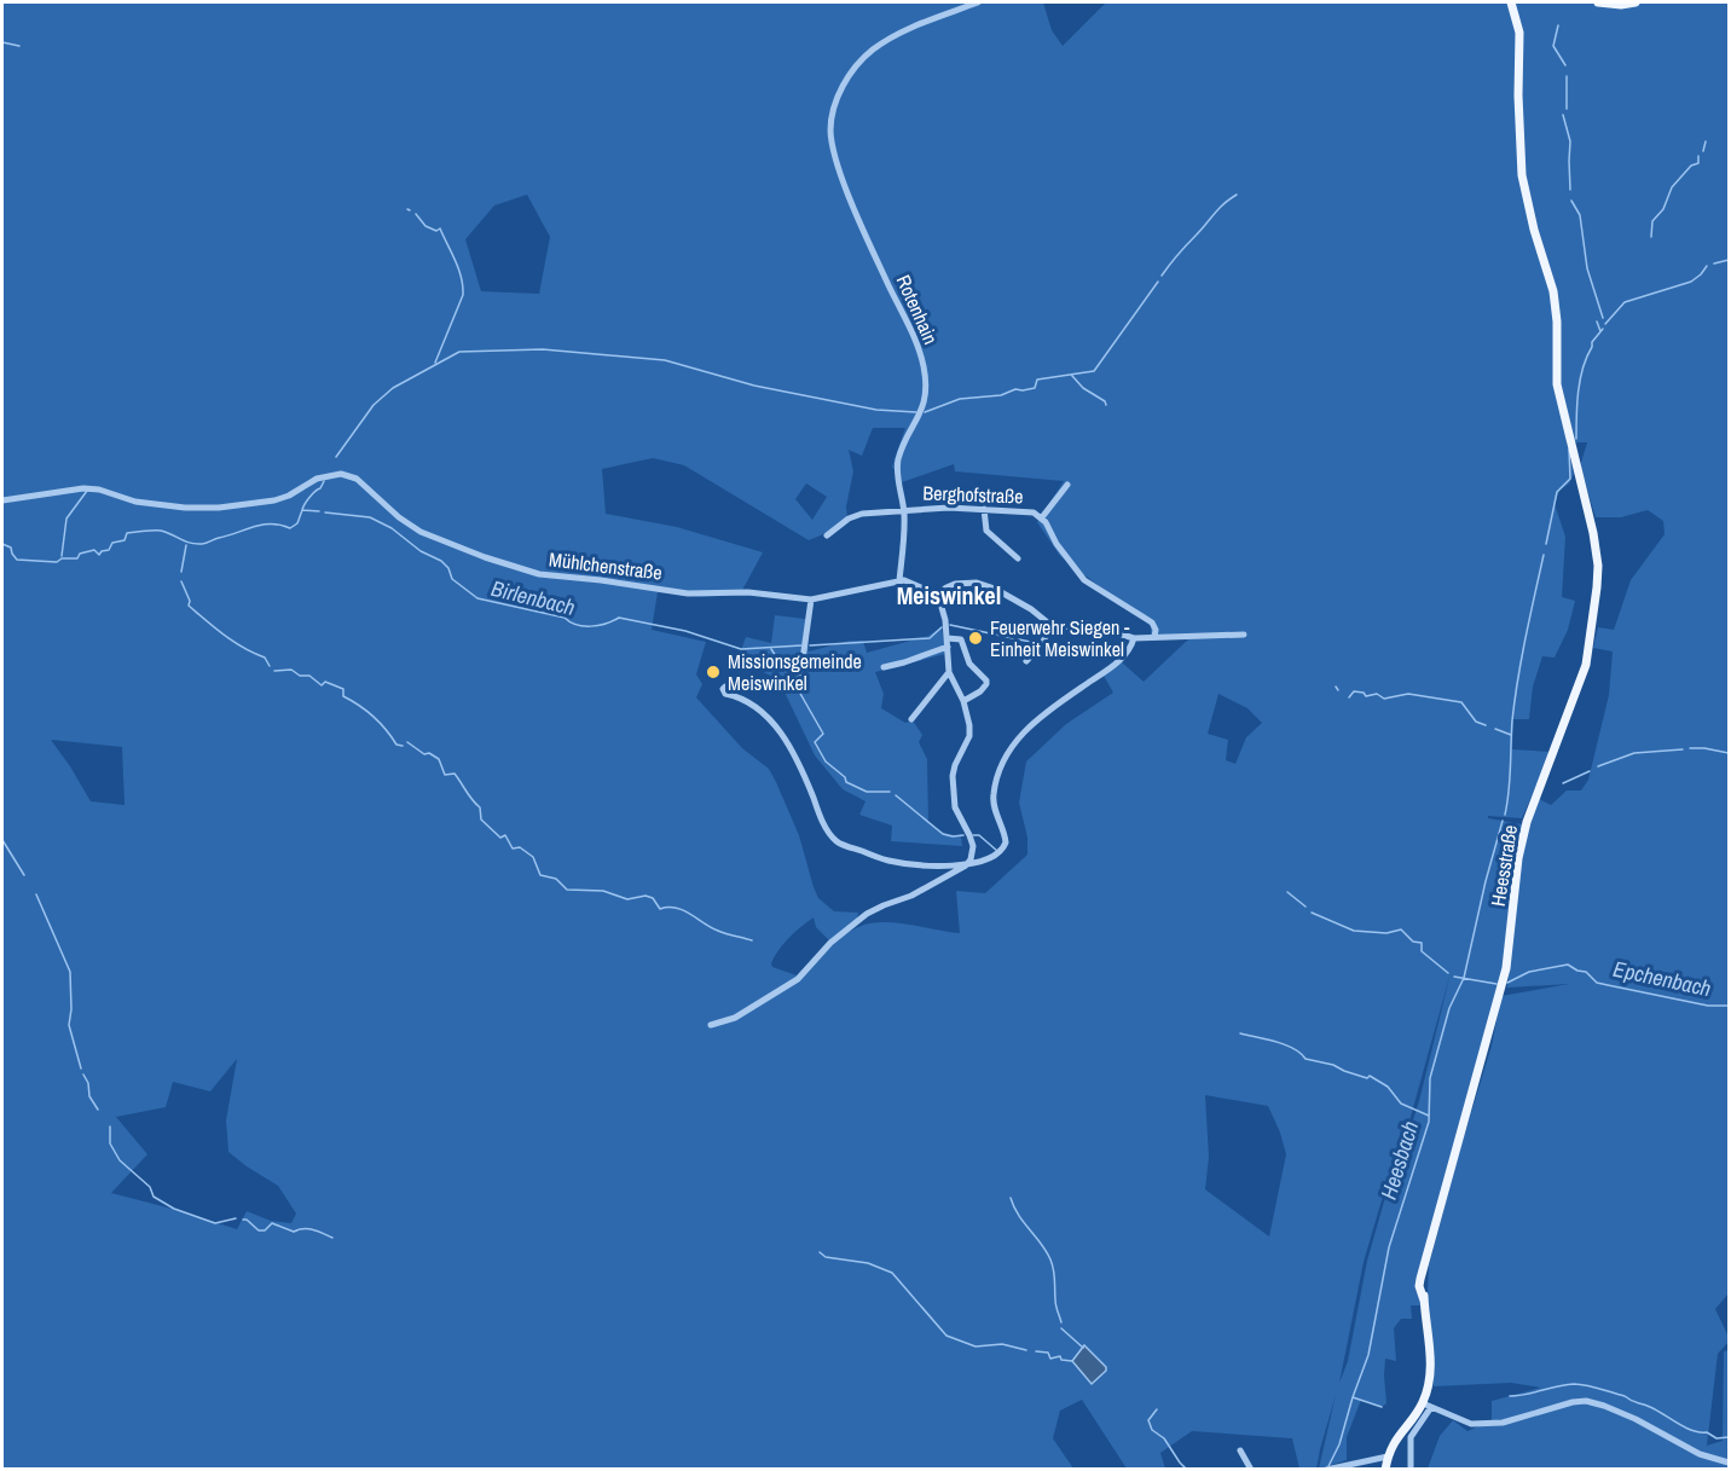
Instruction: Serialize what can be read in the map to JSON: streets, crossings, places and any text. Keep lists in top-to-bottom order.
{
  "streets": {
    "main road": ["Heesstraße"],
    "street": ["Rotenhain", "Berghofstraße", "Mühlchenstraße"]
  },
  "crossings": [
    ["Rotenhain", "Berghofstraße"],
    ["Rotenhain", "Mühlchenstraße"]
  ],
  "districts": ["Meiswinkel"],
  "water": ["Birlenbach", "Epchenbach", "Heesbach"],
  "places": ["Feuerwehr Siegen - Einheit Meiswinkel", "Missionsgemeinde Meiswinkel"]
}
